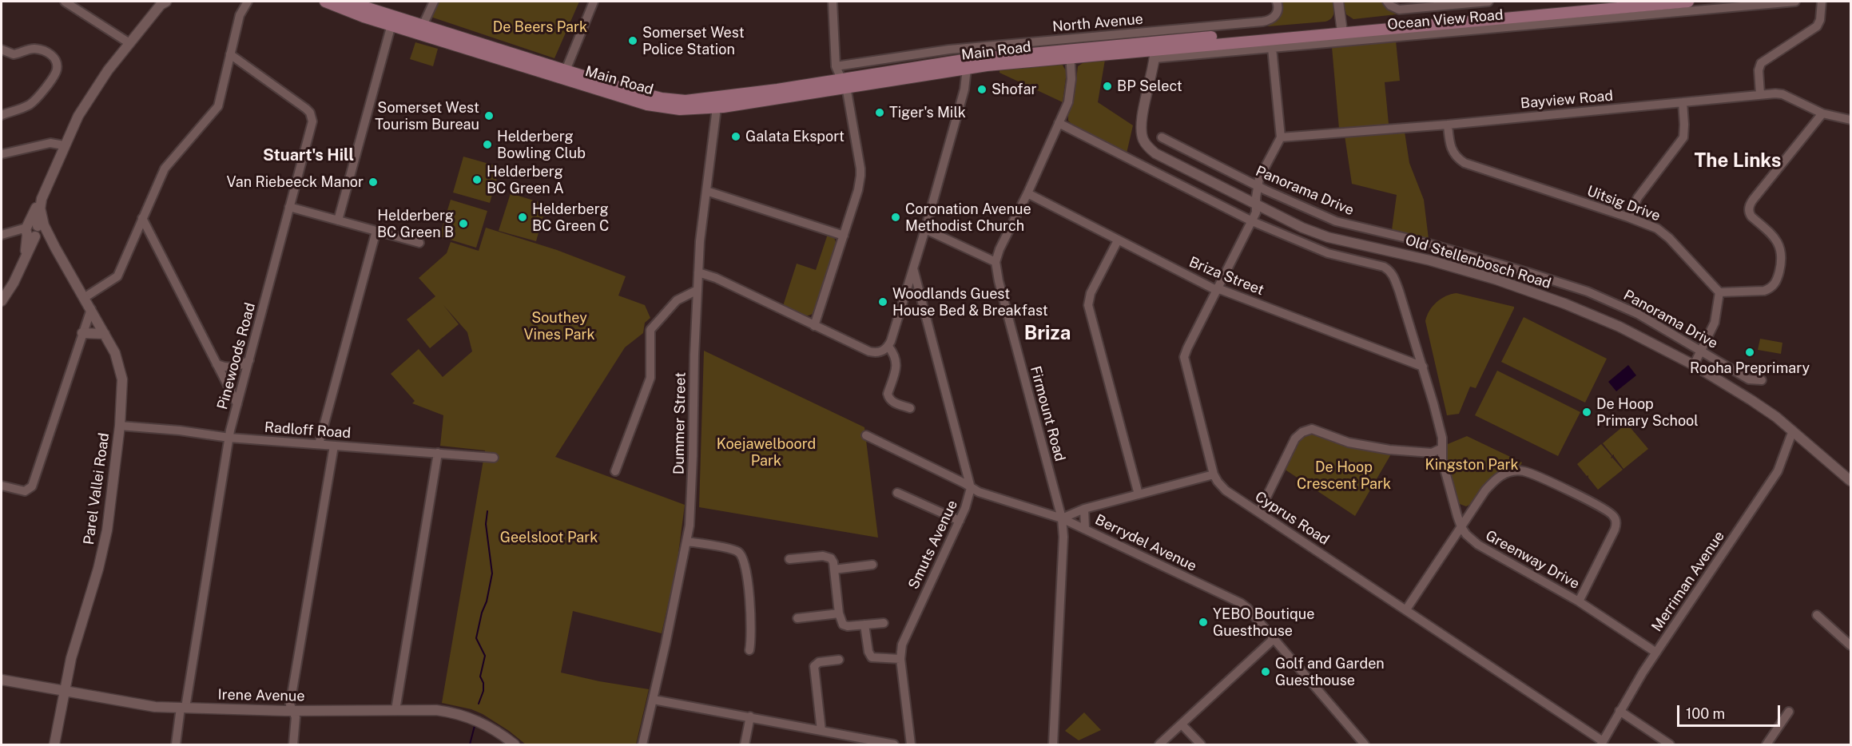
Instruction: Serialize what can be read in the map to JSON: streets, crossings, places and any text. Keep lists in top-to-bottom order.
{
  "streets": {
    "main road": ["Main Road"],
    "street": [
      "Ocean View Road",
      "North Avenue",
      "Bayview Road",
      "Panorama Drive",
      "Uitsig Drive",
      "Old Stellenbosch Road",
      "Briza Street",
      "Pinewoods Road",
      "Firmount Road",
      "Dummer Street",
      "Radloff Road",
      "Parel Vallei Road",
      "Cyprus Road",
      "Berrydel Avenue",
      "Smuts Avenue",
      "Greenway Drive",
      "Merriman Avenue",
      "Irene Avenue"
    ]
  },
  "crossings": [
    ["Ocean View Road", "Main Road"],
    ["Ocean View Road", "Old Stellenbosch Road"],
    ["Main Road", "Old Stellenbosch Road"],
    ["Main Road", "Dummer Street"],
    ["Bayview Road", "Uitsig Drive"],
    ["Bayview Road", "Cyprus Road"],
    ["Panorama Drive", "Cyprus Road"],
    ["Old Stellenbosch Road", "Cyprus Road"],
    ["Old Stellenbosch Road", "Merriman Avenue"],
    ["Briza Street", "Cyprus Road"],
    ["Briza Street", "Greenway Drive"],
    ["Pinewoods Road", "Radloff Road"],
    ["Pinewoods Road", "Irene Avenue"],
    ["Firmount Road", "Berrydel Avenue"],
    ["Radloff Road", "Parel Vallei Road"],
    ["Parel Vallei Road", "Irene Avenue"],
    ["Cyprus Road", "Greenway Drive"],
    ["Cyprus Road", "Merriman Avenue"],
    ["Berrydel Avenue", "Smuts Avenue"],
    ["Greenway Drive", "Merriman Avenue"]
  ],
  "districts": ["Stuart's Hill", "The Links", "Briza"],
  "parks": [
    "De Beers Park",
    "Southey Vines Park",
    "Koejawelboord Park",
    "Kingston Park",
    "De Hoop Crescent Park",
    "Geelsloot Park"
  ],
  "places": [
    "Somerset West Police Station",
    "BP Select",
    "Shofar",
    "Tiger's Milk",
    "Somerset West Tourism Bureau",
    "Galata Eksport",
    "Helderberg Bowling Club",
    "Helderberg BC Green A",
    "Van Riebeeck Manor",
    "Helderberg BC Green C",
    "Coronation Avenue Methodist Church",
    "Helderberg BC Green B",
    "Woodlands Guest House Bed & Breakfast",
    "Rooha Preprimary",
    "De Hoop Primary School",
    "YEBO Boutique Guesthouse",
    "Golf and Garden Guesthouse"
  ],
  "scale_bar": "100 m"
}
